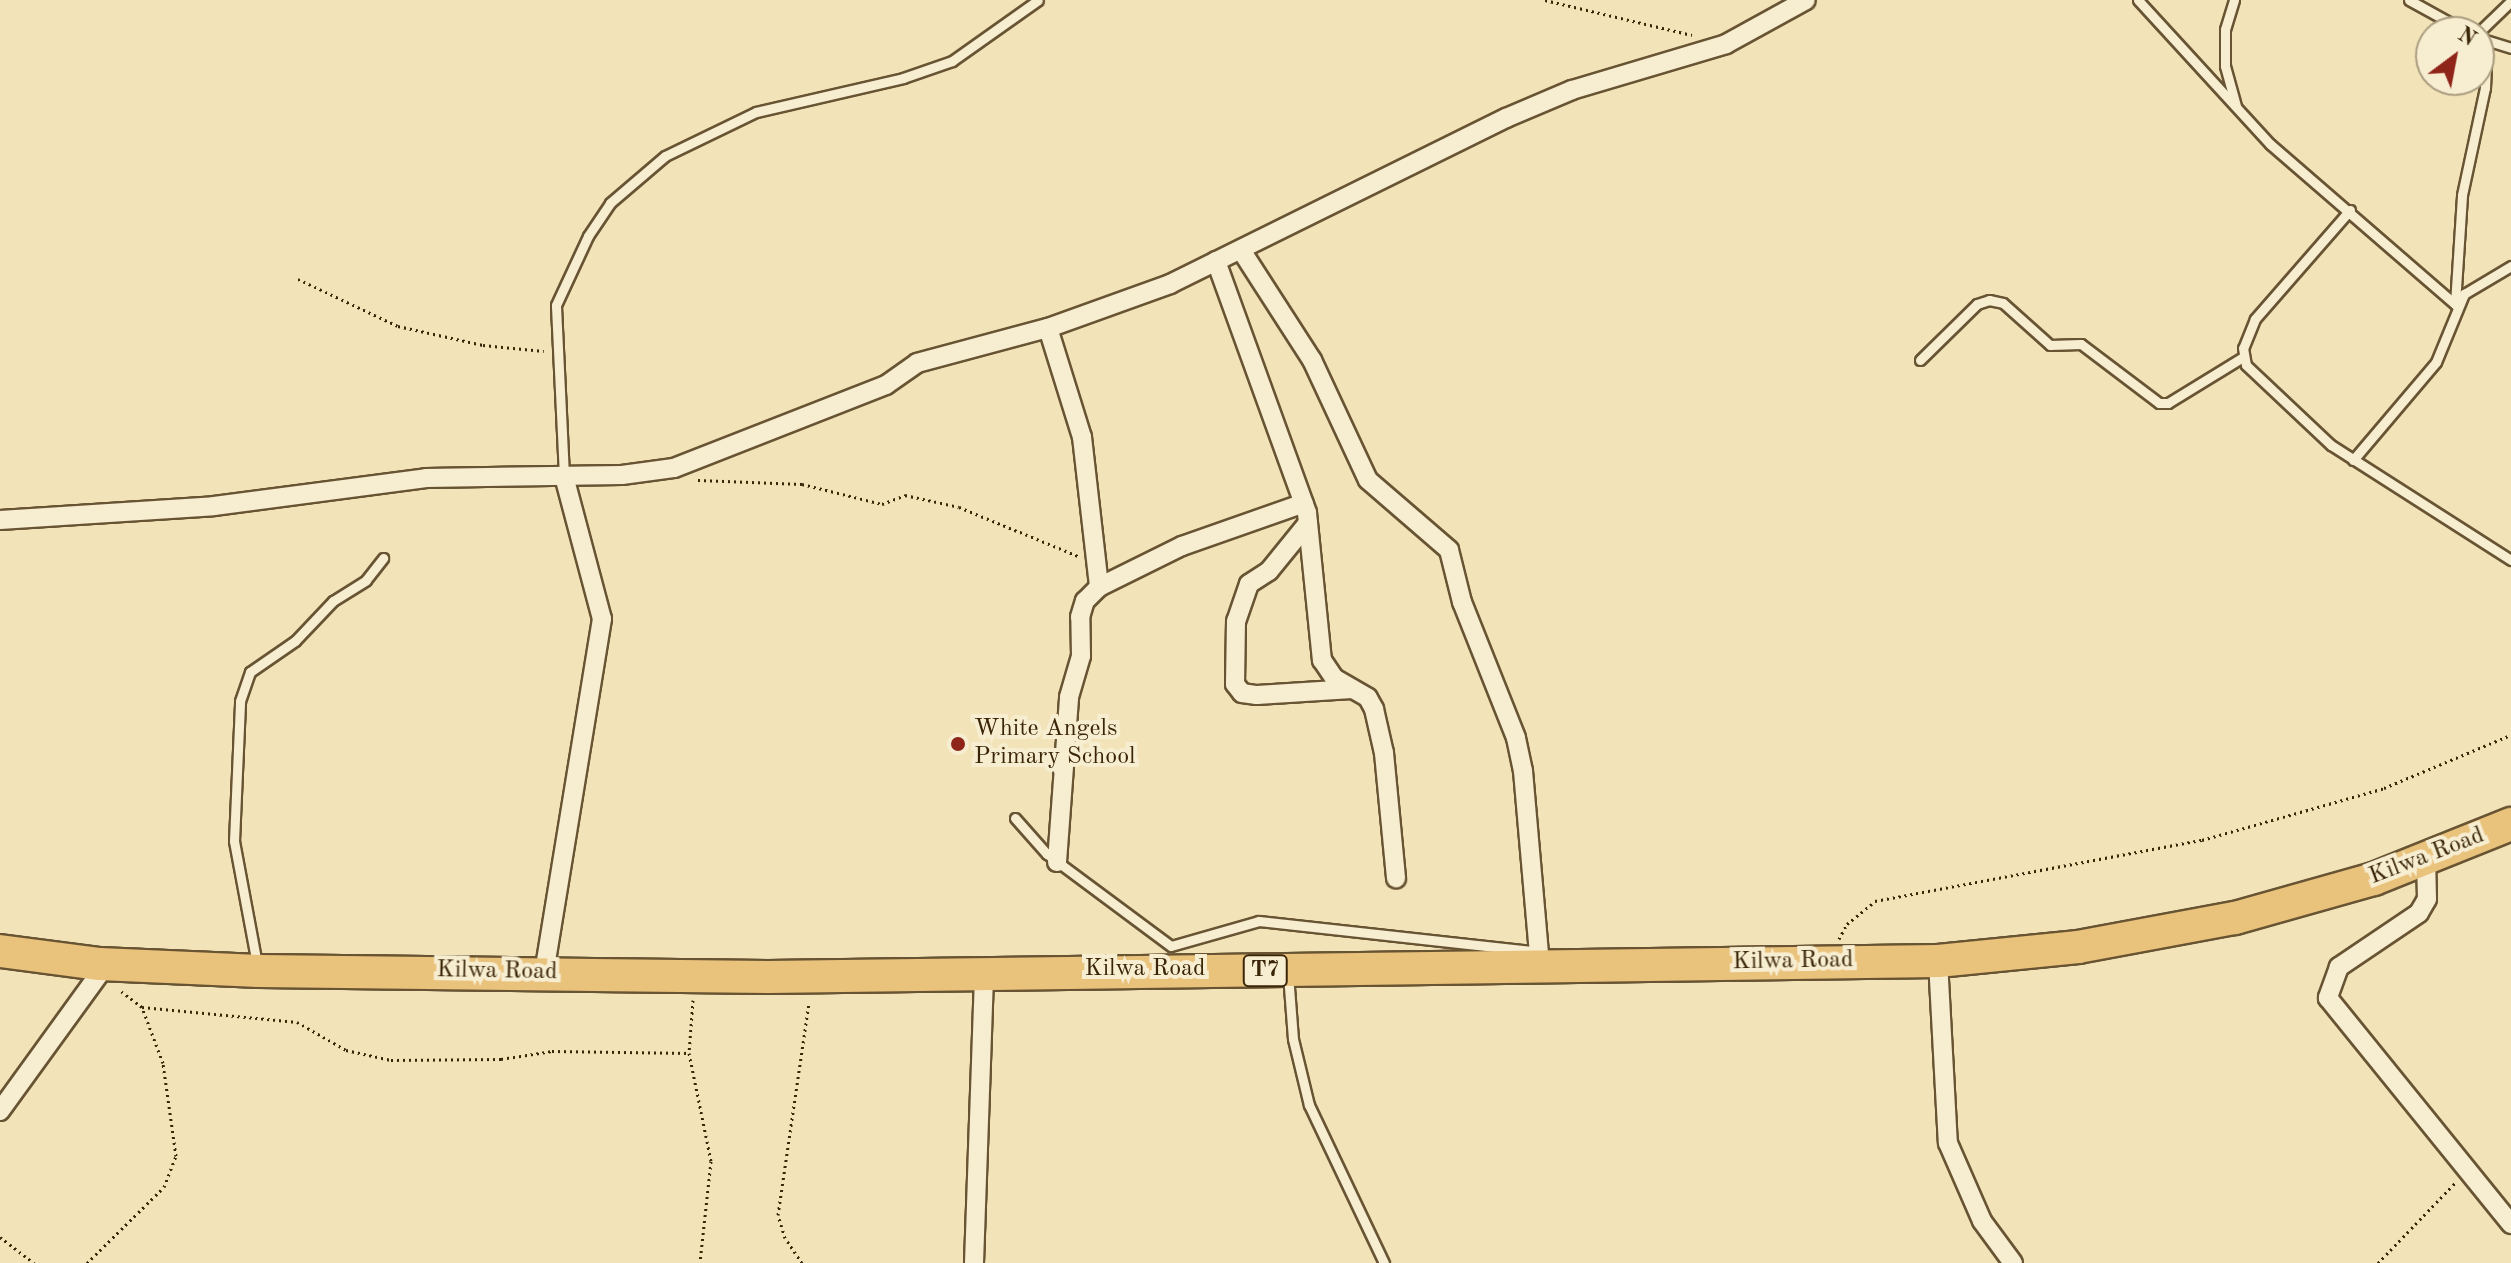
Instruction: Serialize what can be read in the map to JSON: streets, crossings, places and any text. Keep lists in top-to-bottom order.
{
  "streets": {
    "highway": ["Kilwa Road", "T7"]
  },
  "places": ["White Angels Primary School"],
  "north": "top right"
}
